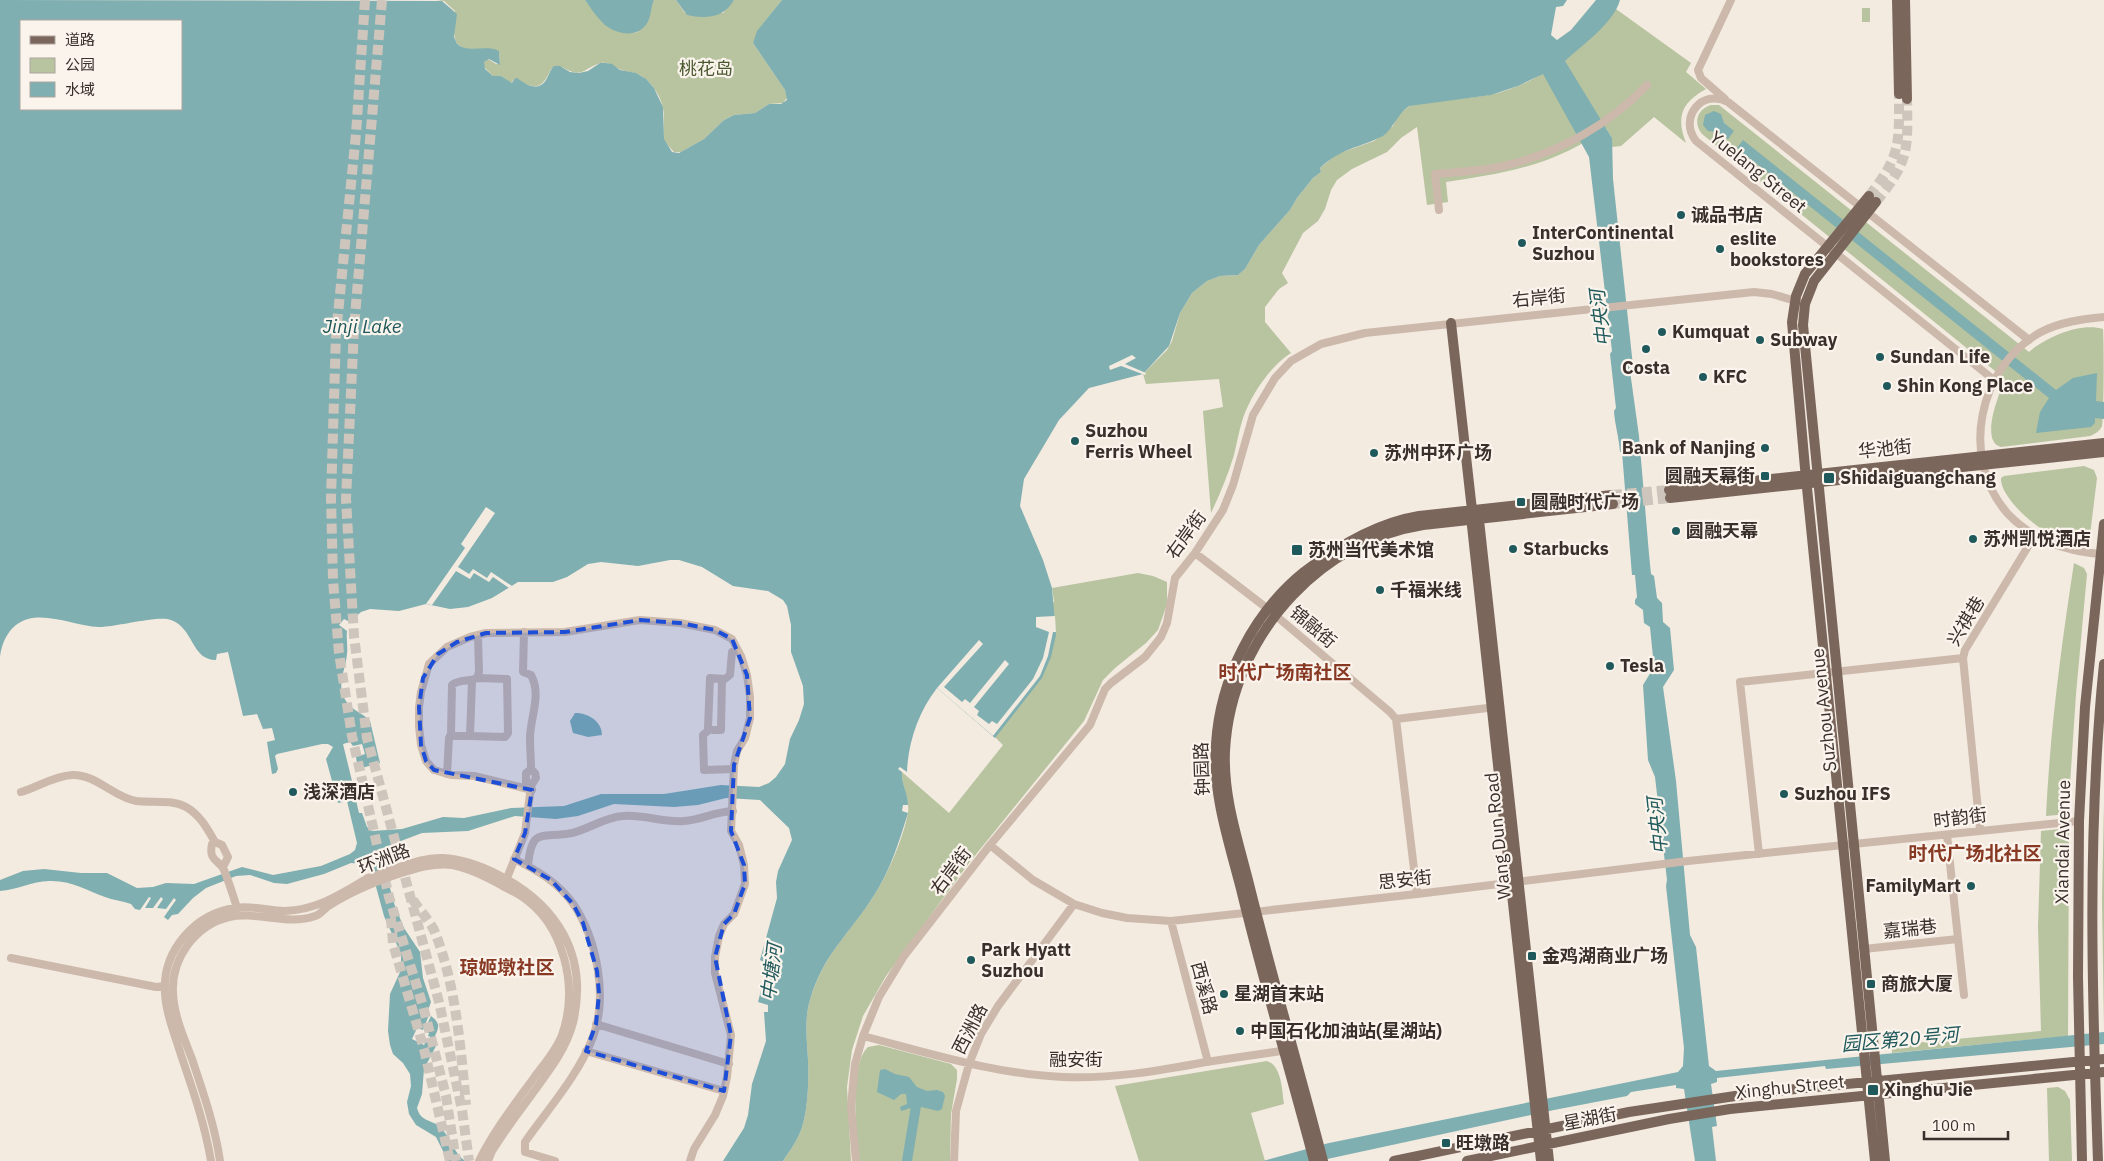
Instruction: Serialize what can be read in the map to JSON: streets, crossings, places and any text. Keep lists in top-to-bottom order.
{
  "streets": {
    "main road": [
      "华池街",
      "Suzhou Avenue",
      "钟园路",
      "Wang Dun Road",
      "Xiandai Avenue",
      "Xinghu Street",
      "星湖街"
    ],
    "street": [
      "Yuelang Street",
      "右岸街",
      "兴祺巷",
      "锦融街",
      "时韵街",
      "环洲路",
      "思安街",
      "嘉瑞巷",
      "西溪路",
      "西洲路",
      "融安街"
    ]
  },
  "crossings": [
    ["右岸街", "锦融街"],
    ["右岸街", "Suzhou Avenue"],
    ["右岸街", "Wang Dun Road"],
    ["右岸街", "思安街"],
    ["右岸街", "融安街"],
    ["华池街", "Suzhou Avenue"],
    ["兴祺巷", "Suzhou Avenue"],
    ["兴祺巷", "思安街"],
    ["锦融街", "钟园路"],
    ["Suzhou Avenue", "时韵街"],
    ["Suzhou Avenue", "思安街"],
    ["Suzhou Avenue", "嘉瑞巷"],
    ["Suzhou Avenue", "Xinghu Street"],
    ["钟园路", "Wang Dun Road"],
    ["钟园路", "思安街"],
    ["钟园路", "融安街"],
    ["时韵街", "Xiandai Avenue"],
    ["时韵街", "思安街"],
    ["Wang Dun Road", "思安街"],
    ["Wang Dun Road", "Xinghu Street"],
    ["Wang Dun Road", "星湖街"],
    ["Xiandai Avenue", "Xinghu Street"],
    ["思安街", "西溪路"],
    ["思安街", "西洲路"],
    ["西溪路", "融安街"],
    ["西洲路", "融安街"],
    ["Xinghu Street", "星湖街"]
  ],
  "districts": ["时代广场南社区", "时代广场北社区", "琼姬墩社区"],
  "water": [
    "中央河",
    "Jinji Lake",
    "中塘河",
    "园区第20号河"
  ],
  "parks": ["桃花岛"],
  "places": {
    "other": [
      "诚品书店",
      "InterContinental Suzhou",
      "eslite bookstores",
      "Kumquat",
      "Subway",
      "Costa",
      "Sundan Life",
      "KFC",
      "Shin Kong Place",
      "Suzhou Ferris Wheel",
      "Bank of Nanjing",
      "苏州中环广场",
      "圆融天幕",
      "苏州凯悦酒店",
      "Starbucks",
      "千福米线",
      "Tesla",
      "浅深酒店",
      "Suzhou IFS",
      "FamilyMart",
      "Park Hyatt Suzhou",
      "星湖首末站",
      "中国石化加油站(星湖站)"
    ],
    "transit": [
      "圆融天幕街",
      "Shidaiguangchang",
      "圆融时代广场",
      "苏州当代美术馆",
      "金鸡湖商业广场",
      "商旅大厦",
      "Xinghu Jie",
      "旺墩路"
    ]
  },
  "legend": ["道路", "公园", "水域"],
  "scale_bar": "100 m"
}
